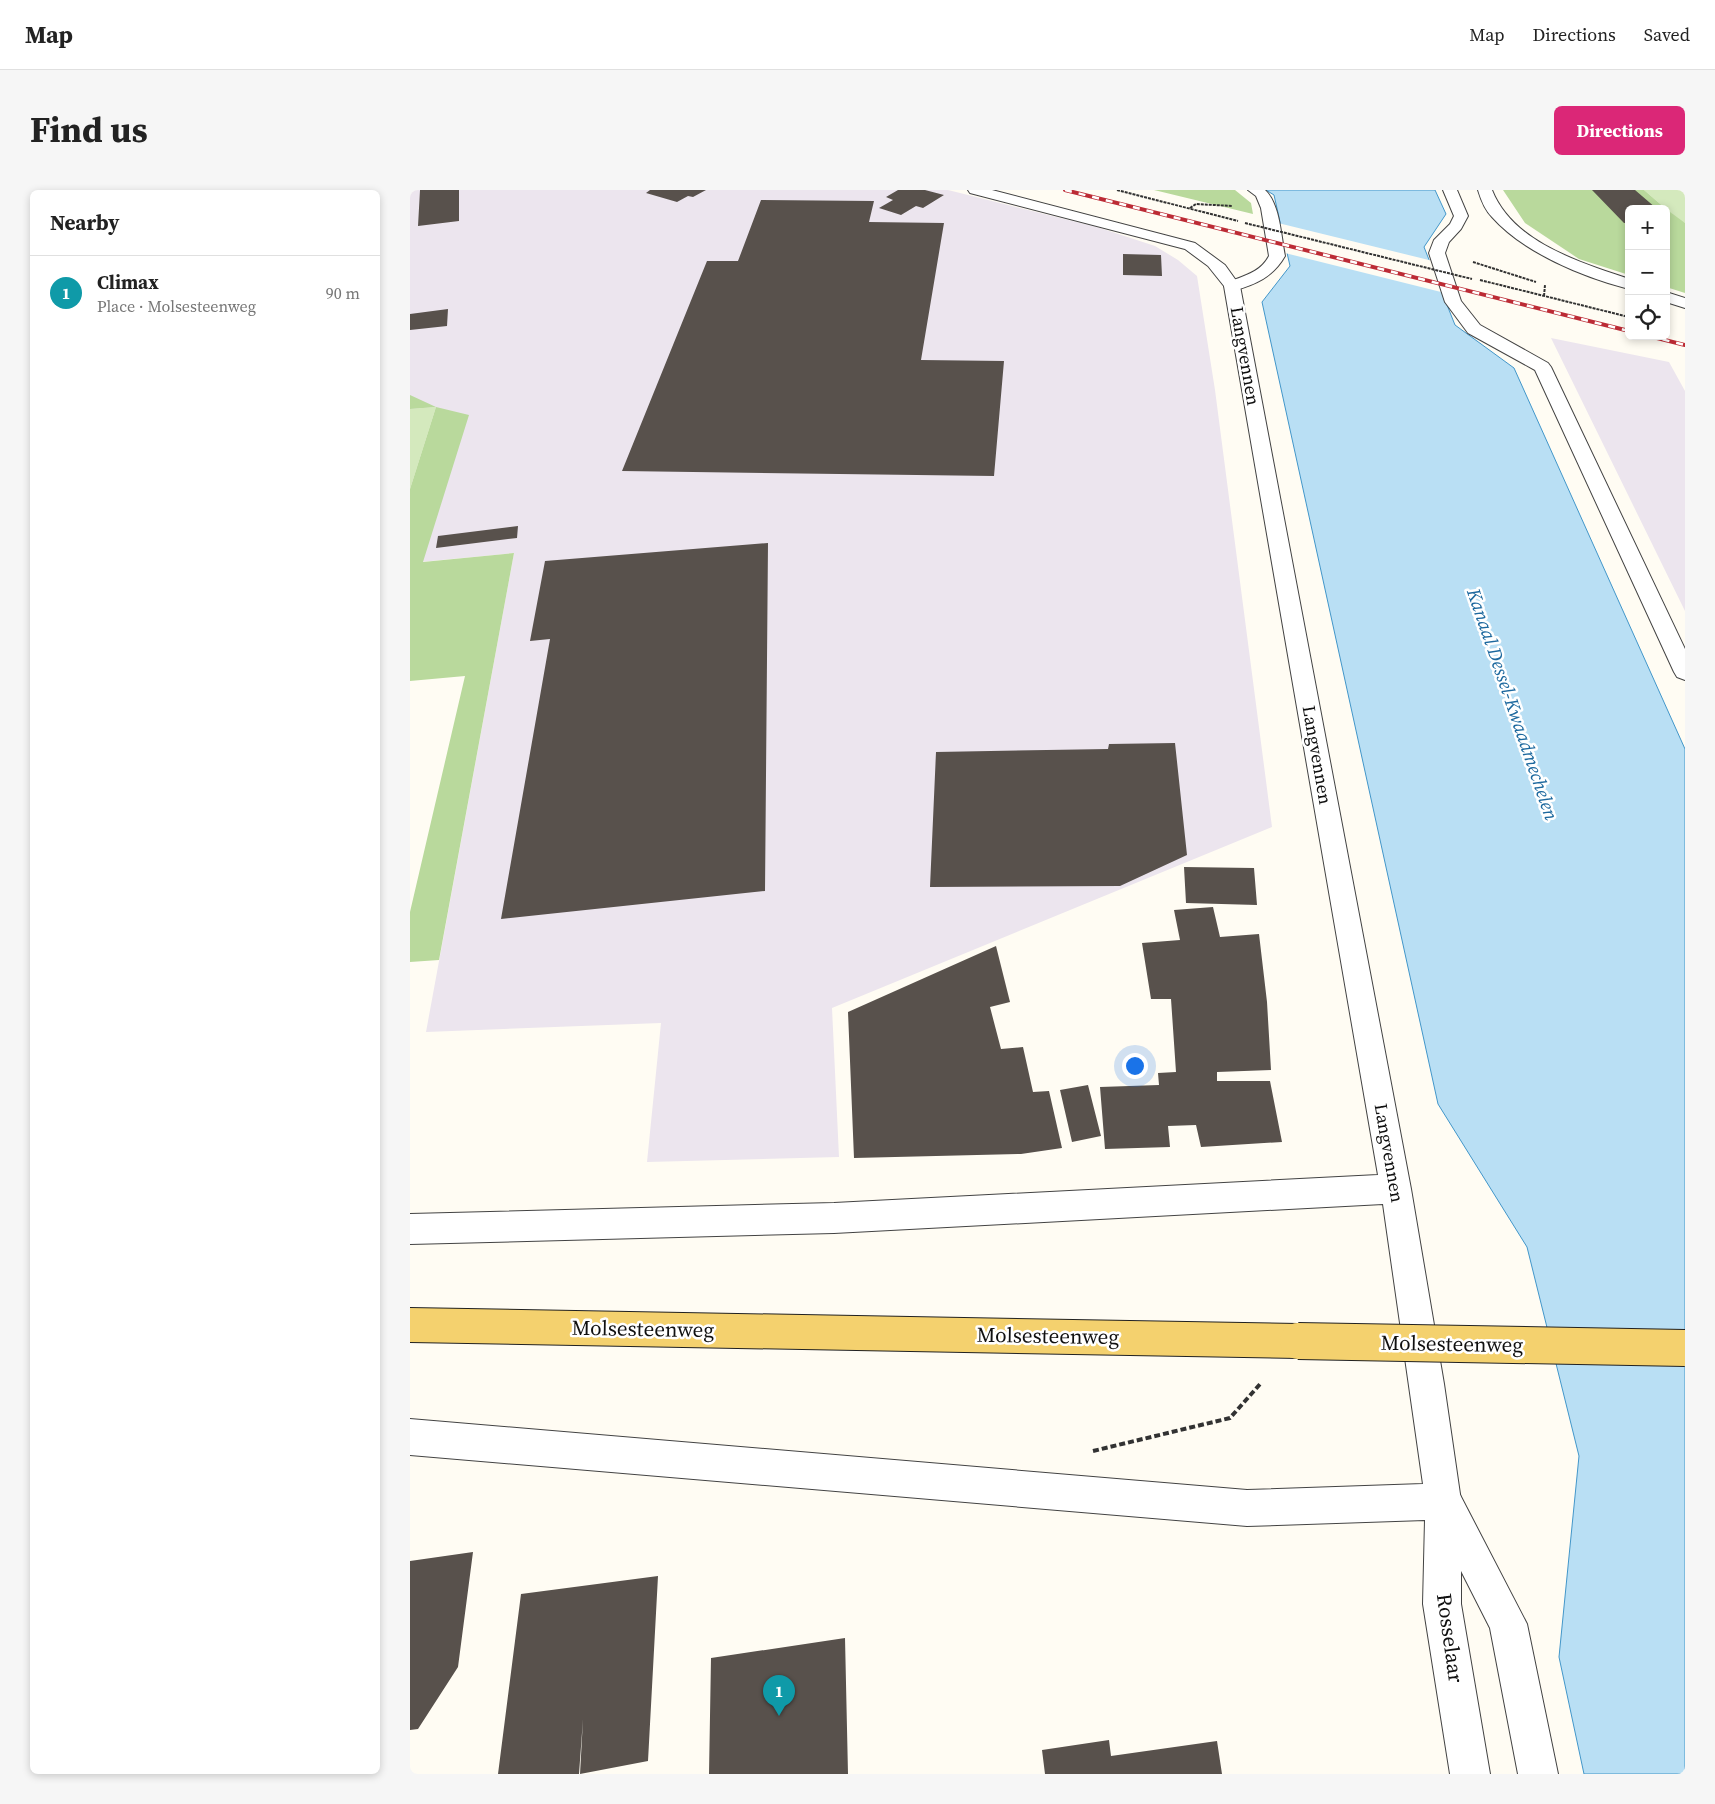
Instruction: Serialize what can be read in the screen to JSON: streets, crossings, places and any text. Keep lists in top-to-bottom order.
{
  "streets": {
    "main road": ["Molsesteenweg"],
    "street": ["Langvennen", "Rosselaar"]
  },
  "crossings": [
    ["Langvennen", "Rosselaar"]
  ],
  "water": ["Kanaal Dessel-Kwaadmechelen"],
  "page": {
    "header": "Map",
    "nav": ["Map", "Directions", "Saved"],
    "title": "Find us",
    "buttons": "Directions",
    "heading": "Nearby",
    "map_buttons": ["+", "−"],
    "list": [
      {
        "mark": "1",
        "name": "Climax",
        "note": "Place · Molsesteenweg",
        "value": "90 m"
      }
    ],
    "pins": "1"
  }
}
